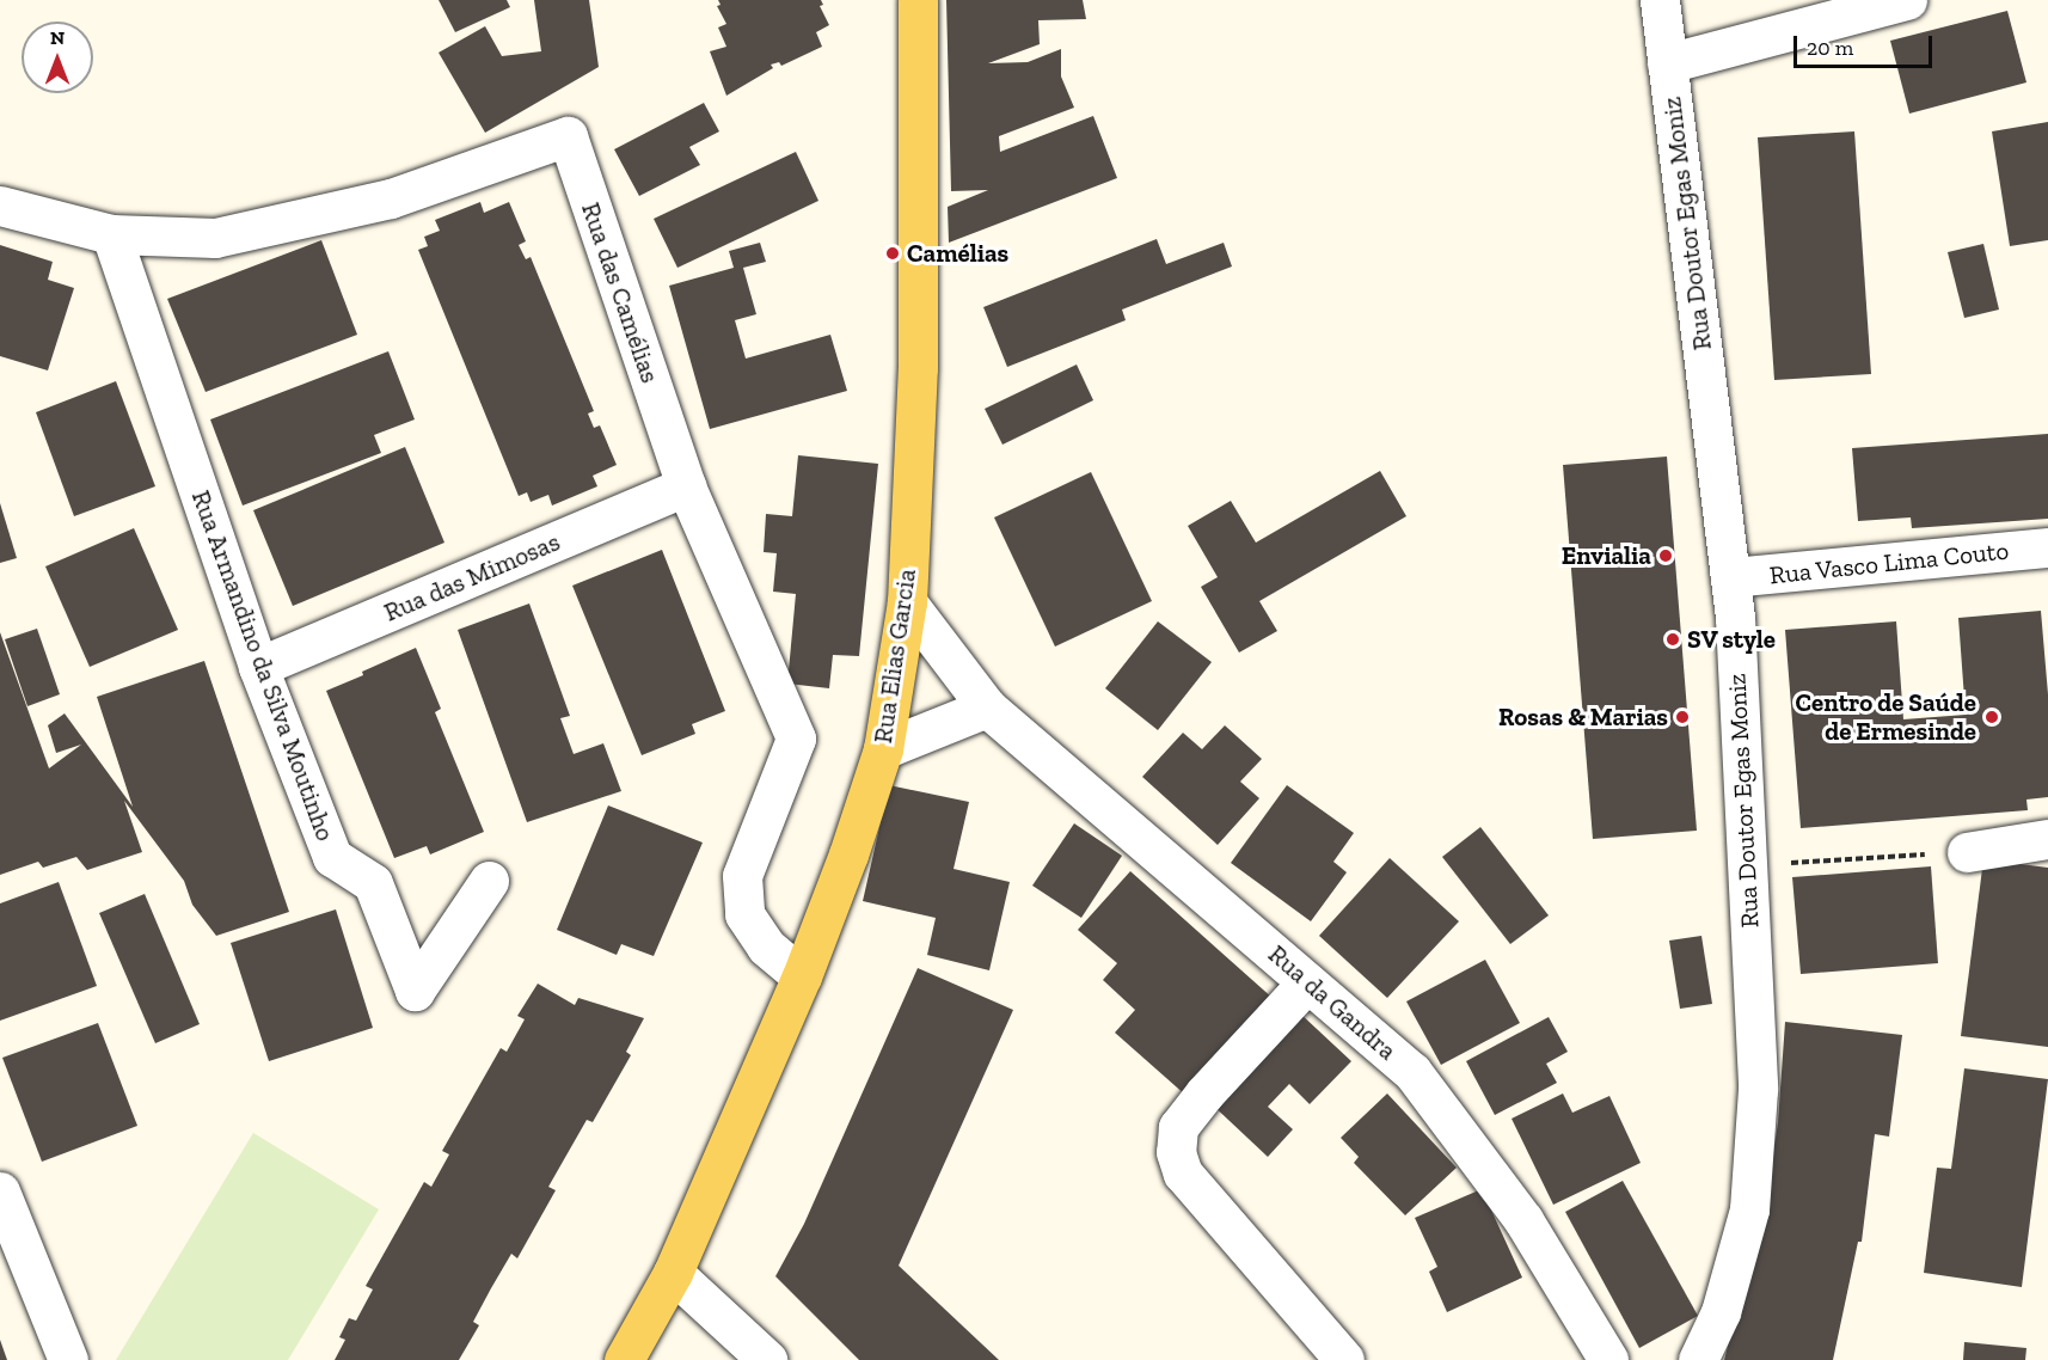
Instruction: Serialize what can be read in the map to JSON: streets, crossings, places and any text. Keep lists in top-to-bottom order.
{
  "streets": {
    "main road": ["Rua Elias Garcia"],
    "street": [
      "Rua Doutor Egas Moniz",
      "Rua das Camélias",
      "Rua Vasco Lima Couto",
      "Rua das Mimosas",
      "Rua Armandino da Silva Moutinho",
      "Rua da Gandra"
    ]
  },
  "crossings": [
    ["Rua Doutor Egas Moniz", "Rua Vasco Lima Couto"],
    ["Rua das Camélias", "Rua das Mimosas"],
    ["Rua das Camélias", "Rua Elias Garcia"],
    ["Rua das Camélias", "Rua Armandino da Silva Moutinho"],
    ["Rua das Mimosas", "Rua Armandino da Silva Moutinho"],
    ["Rua Elias Garcia", "Rua da Gandra"]
  ],
  "places": [
    "Camélias",
    "Envialia",
    "SV style",
    "Rosas & Marias",
    "Centro de Saúde de Ermesinde"
  ],
  "scale_bar": "20 m",
  "north": "top"
}
